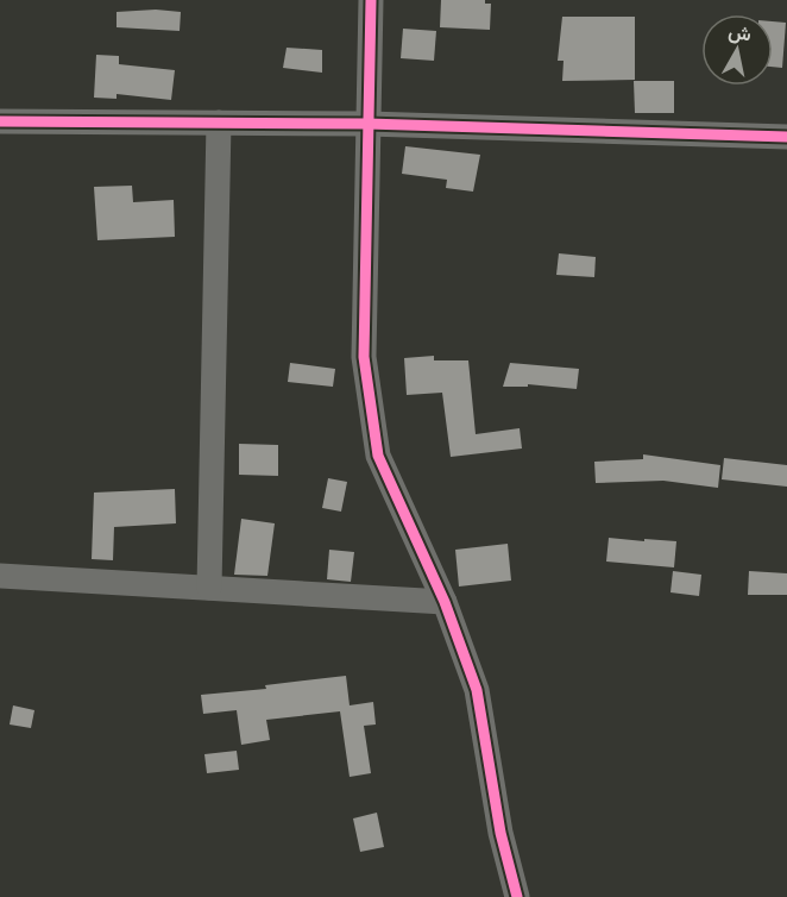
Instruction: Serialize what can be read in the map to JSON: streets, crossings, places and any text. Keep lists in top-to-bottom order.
{
  "north": "top"
}
